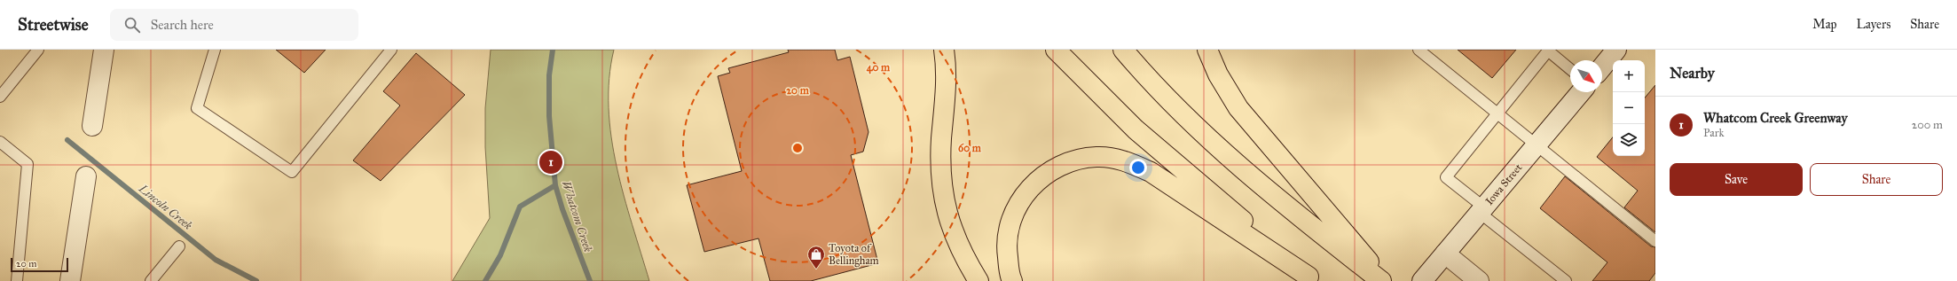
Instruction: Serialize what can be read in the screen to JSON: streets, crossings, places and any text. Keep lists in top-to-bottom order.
{
  "streets": {
    "main road": ["Iowa Street"]
  },
  "water": ["Lincoln Creek", "Whatcom Creek"],
  "places": {
    "shop": ["Toyota of Bellingham"]
  },
  "scale_bar": "20 m",
  "north": "bottom right",
  "page": {
    "header": "Streetwise",
    "search": "Search here",
    "nav": ["Map", "Layers", "Share"],
    "heading": "Nearby",
    "map_buttons": ["+", "−"],
    "list": [
      {
        "mark": "1",
        "name": "Whatcom Creek Greenway",
        "note": "Park",
        "value": "200 m"
      }
    ],
    "pins": "1",
    "buttons": ["Save", "Share"],
    "scale": "20 m"
  },
  "rings": ["40 m", "20 m", "60 m"]
}
